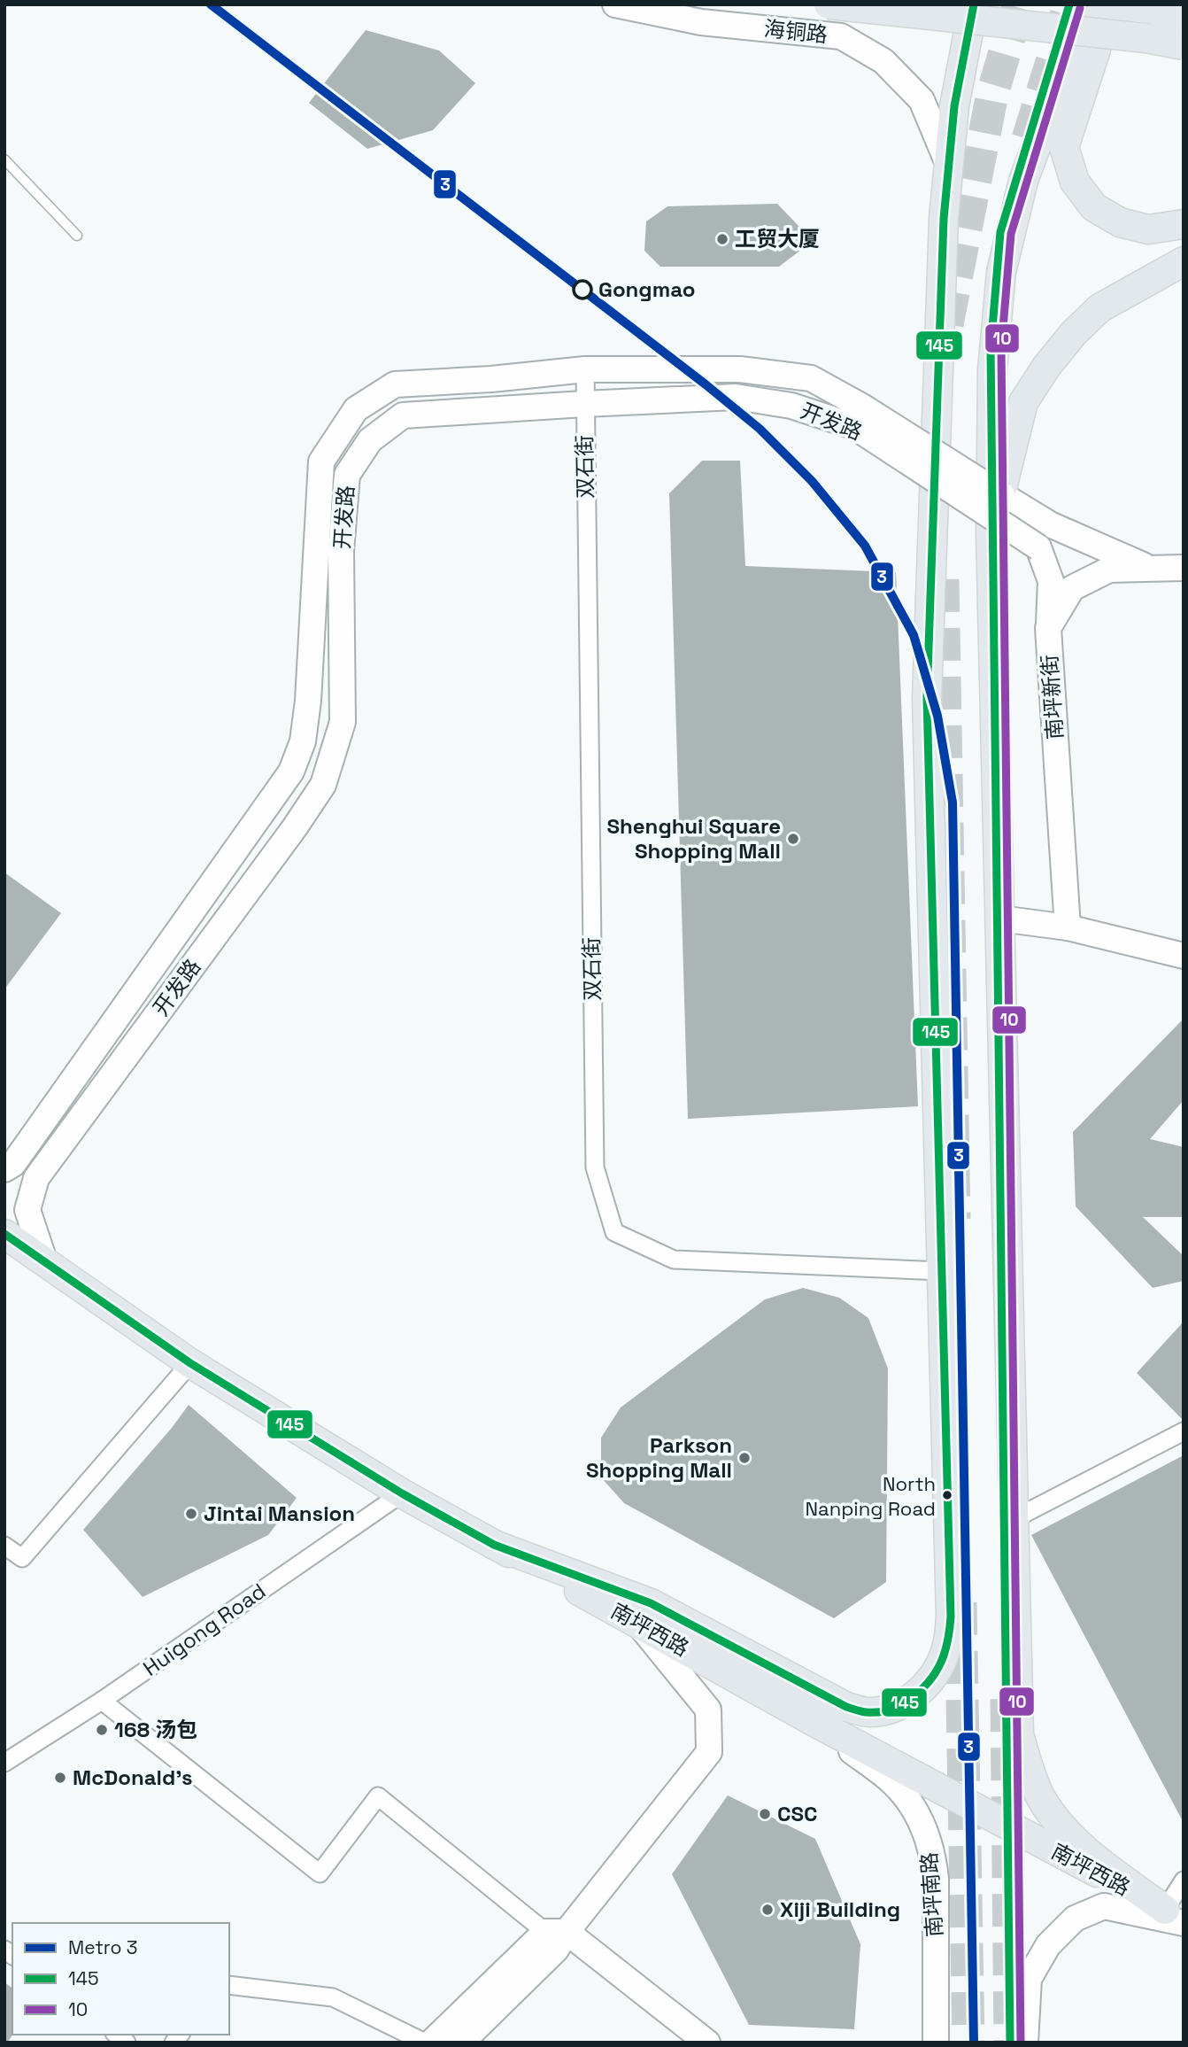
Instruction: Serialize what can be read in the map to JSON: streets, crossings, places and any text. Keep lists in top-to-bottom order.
{
  "streets": {
    "main road": ["南坪西路"],
    "street": [
      "海铜路",
      "开发路",
      "双石街",
      "南坪新街",
      "Huigong Road",
      "南坪南路"
    ]
  },
  "crossings": [
    ["开发路", "双石街"],
    ["开发路", "南坪新街"],
    ["开发路", "南坪西路"],
    ["Huigong Road", "南坪西路"],
    ["南坪西路", "南坪南路"]
  ],
  "places": [
    "工贸大厦",
    "Gongmao",
    "Shenghui Square Shopping Mall",
    "Parkson Shopping Mall",
    "North Nanping Road",
    "Jintai Mansion",
    "168 汤包",
    "McDonald's",
    "CSC",
    "Xiji Building"
  ],
  "lines": ["metro line 3", "transit line 145", "transit line 10"],
  "legend": ["Metro 3", "145", "10"]
}
